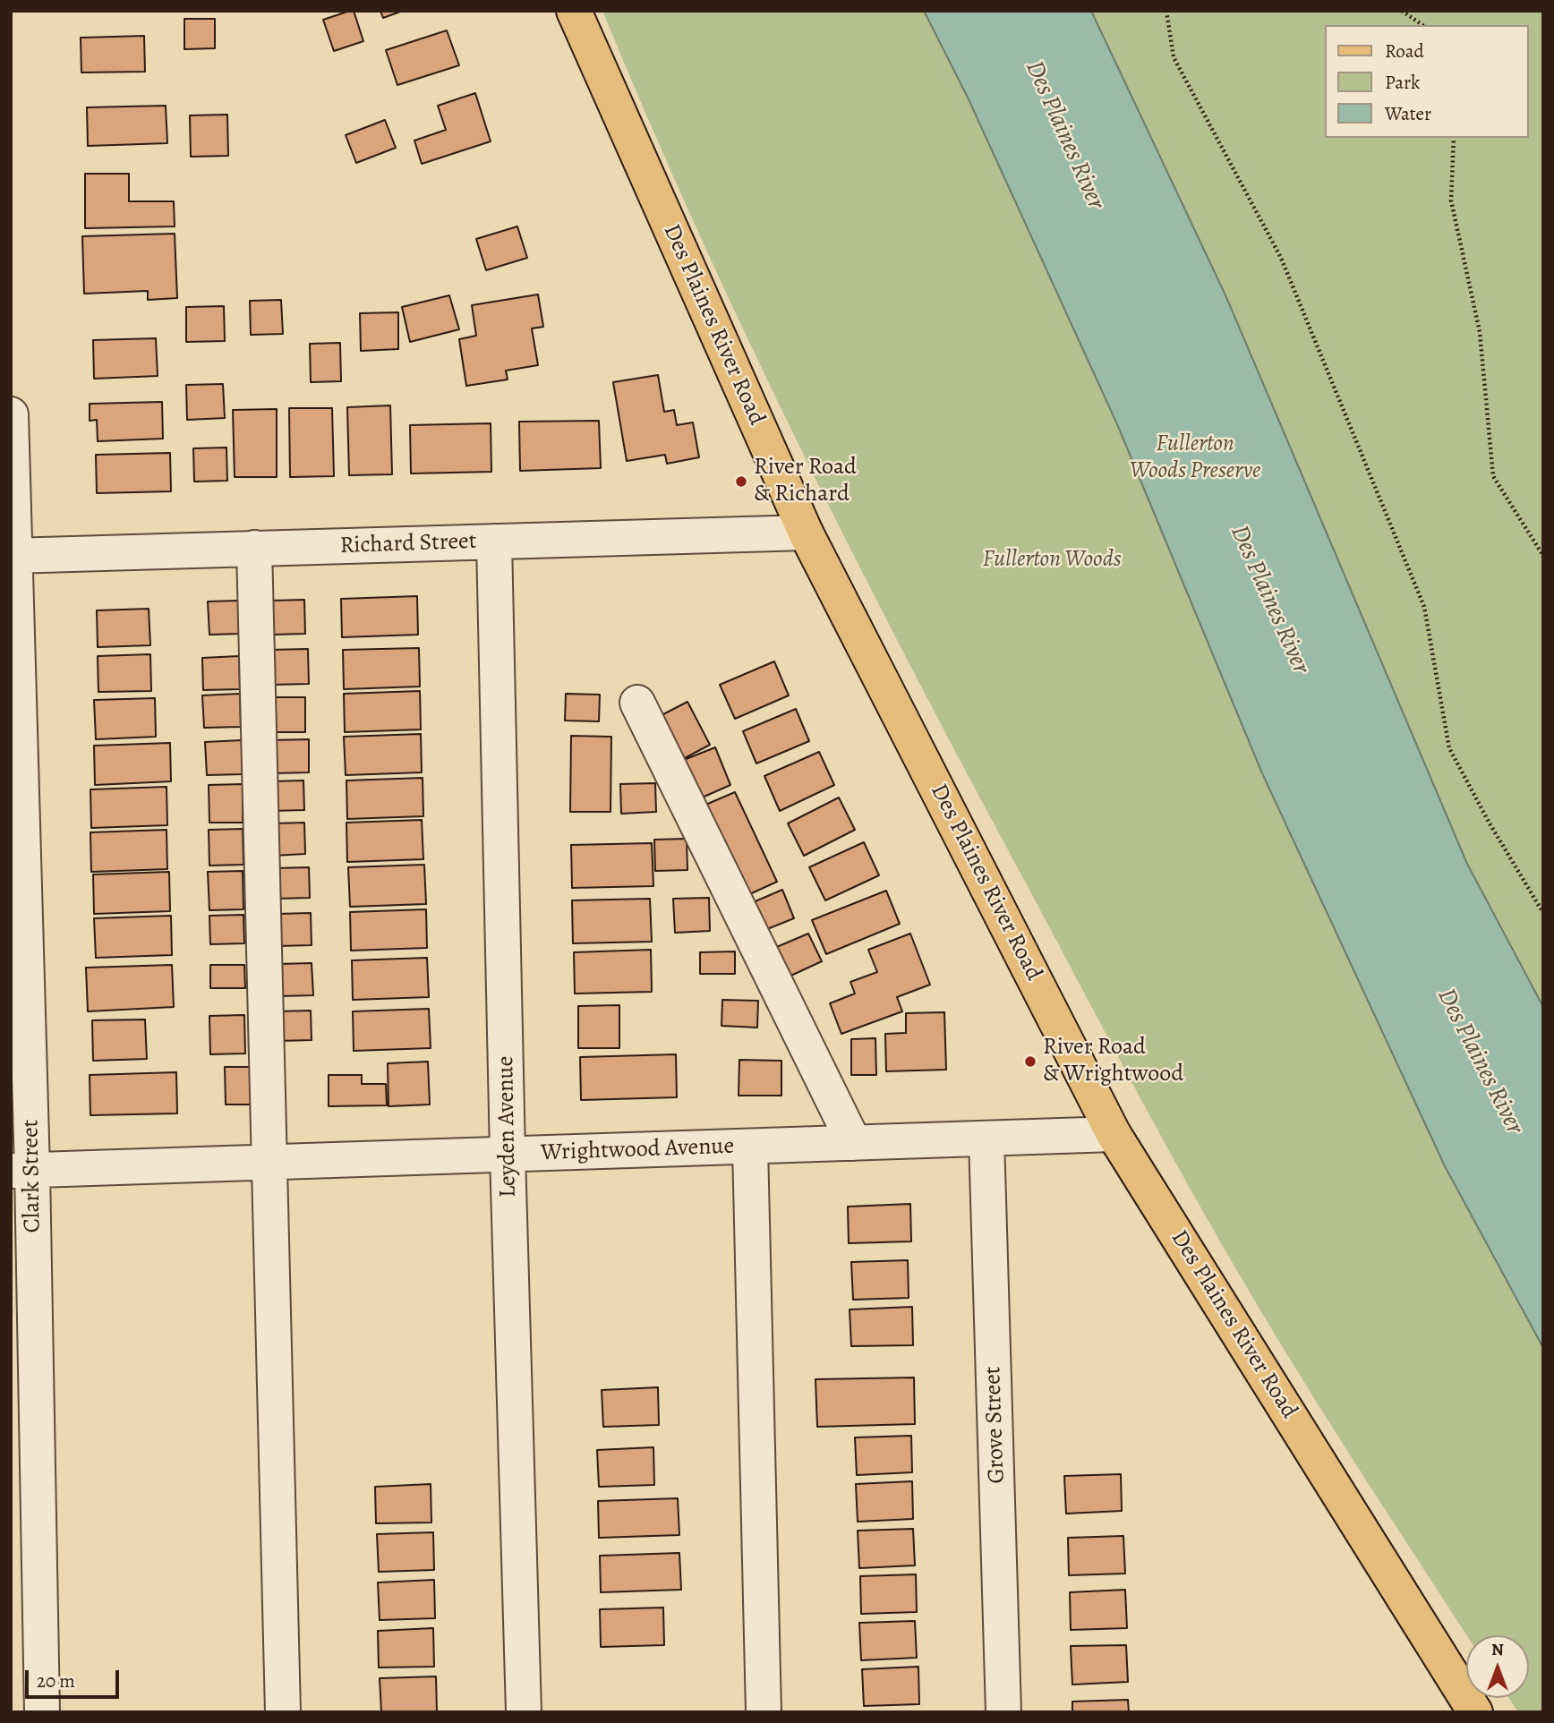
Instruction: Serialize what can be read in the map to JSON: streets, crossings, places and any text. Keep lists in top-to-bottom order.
{
  "streets": {
    "main road": ["Des Plaines River Road"],
    "street": [
      "Richard Street",
      "Leyden Avenue",
      "Wrightwood Avenue",
      "Clark Street",
      "Grove Street"
    ]
  },
  "crossings": [
    ["Des Plaines River Road", "Richard Street"],
    ["Des Plaines River Road", "Wrightwood Avenue"],
    ["Richard Street", "Leyden Avenue"],
    ["Richard Street", "Clark Street"],
    ["Leyden Avenue", "Wrightwood Avenue"],
    ["Wrightwood Avenue", "Clark Street"],
    ["Wrightwood Avenue", "Grove Street"]
  ],
  "water": ["Des Plaines River"],
  "parks": ["Fullerton Woods Preserve", "Fullerton Woods"],
  "places": ["River Road & Richard", "River Road & Wrightwood"],
  "legend": ["Road", "Park", "Water"],
  "scale_bar": "20 m",
  "north": "top"
}
